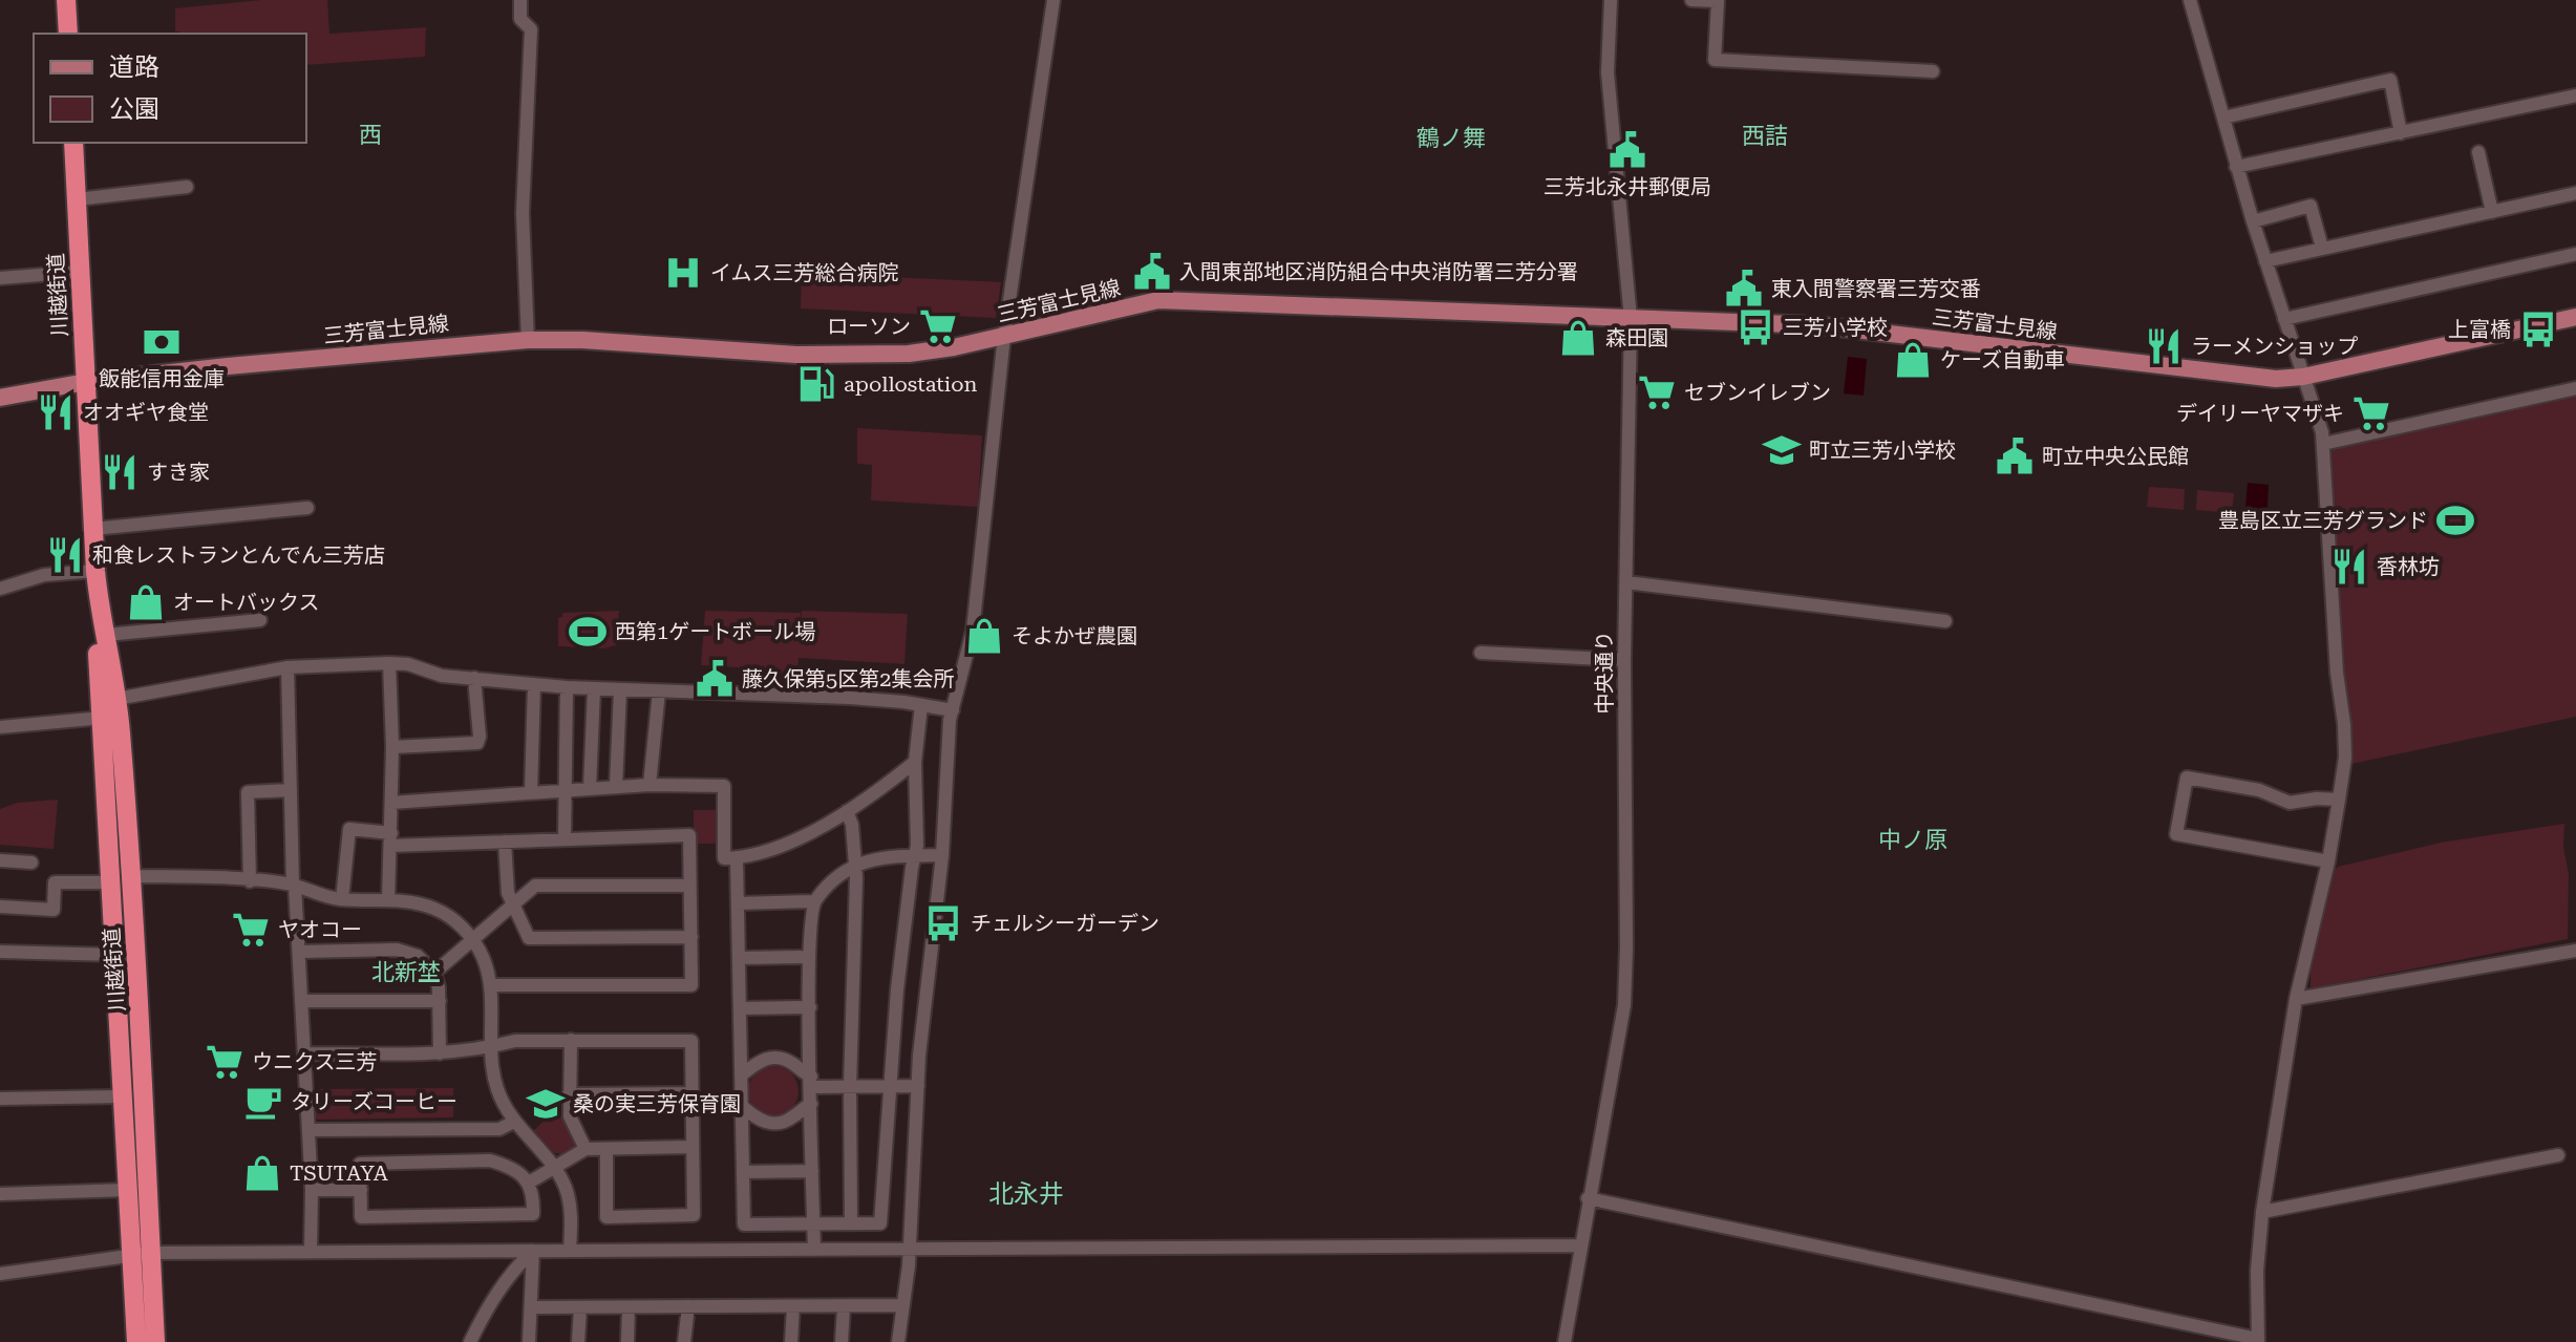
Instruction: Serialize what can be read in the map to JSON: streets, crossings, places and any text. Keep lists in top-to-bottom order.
{
  "streets": {
    "highway": ["川越街道"],
    "main road": ["三芳富士見線"],
    "street": ["中央通り"]
  },
  "crossings": [
    ["川越街道", "三芳富士見線"],
    ["三芳富士見線", "中央通り"]
  ],
  "districts": [
    "西",
    "西詰",
    "鶴ノ舞",
    "中ノ原",
    "北新埜",
    "北永井"
  ],
  "places": {
    "public building": [
      "三芳北永井郵便局",
      "入間東部地区消防組合中央消防署三芳分署",
      "東入間警察署三芳交番",
      "町立中央公民館",
      "藤久保第5区第2集会所"
    ],
    "hospital": ["イムス三芳総合病院"],
    "supermarket": [
      "ローソン",
      "セブンイレブン",
      "デイリーヤマザキ",
      "ヤオコー",
      "ウニクス三芳"
    ],
    "bus stop": ["三芳小学校", "上富橋", "チェルシーガーデン"],
    "shop": [
      "森田園",
      "ケーズ自動車",
      "オートバックス",
      "そよかぜ農園",
      "TSUTAYA"
    ],
    "bank": ["飯能信用金庫"],
    "restaurant": [
      "ラーメンショップ",
      "オオギヤ食堂",
      "すき家",
      "和食レストランとんでん三芳店",
      "香林坊"
    ],
    "fuel station": ["apollostation"],
    "school or university": ["町立三芳小学校", "桑の実三芳保育園"],
    "sports": ["豊島区立三芳グランド", "西第1ゲートボール場"],
    "cafe": ["タリーズコーヒー"]
  },
  "legend": ["道路", "公園"]
}
